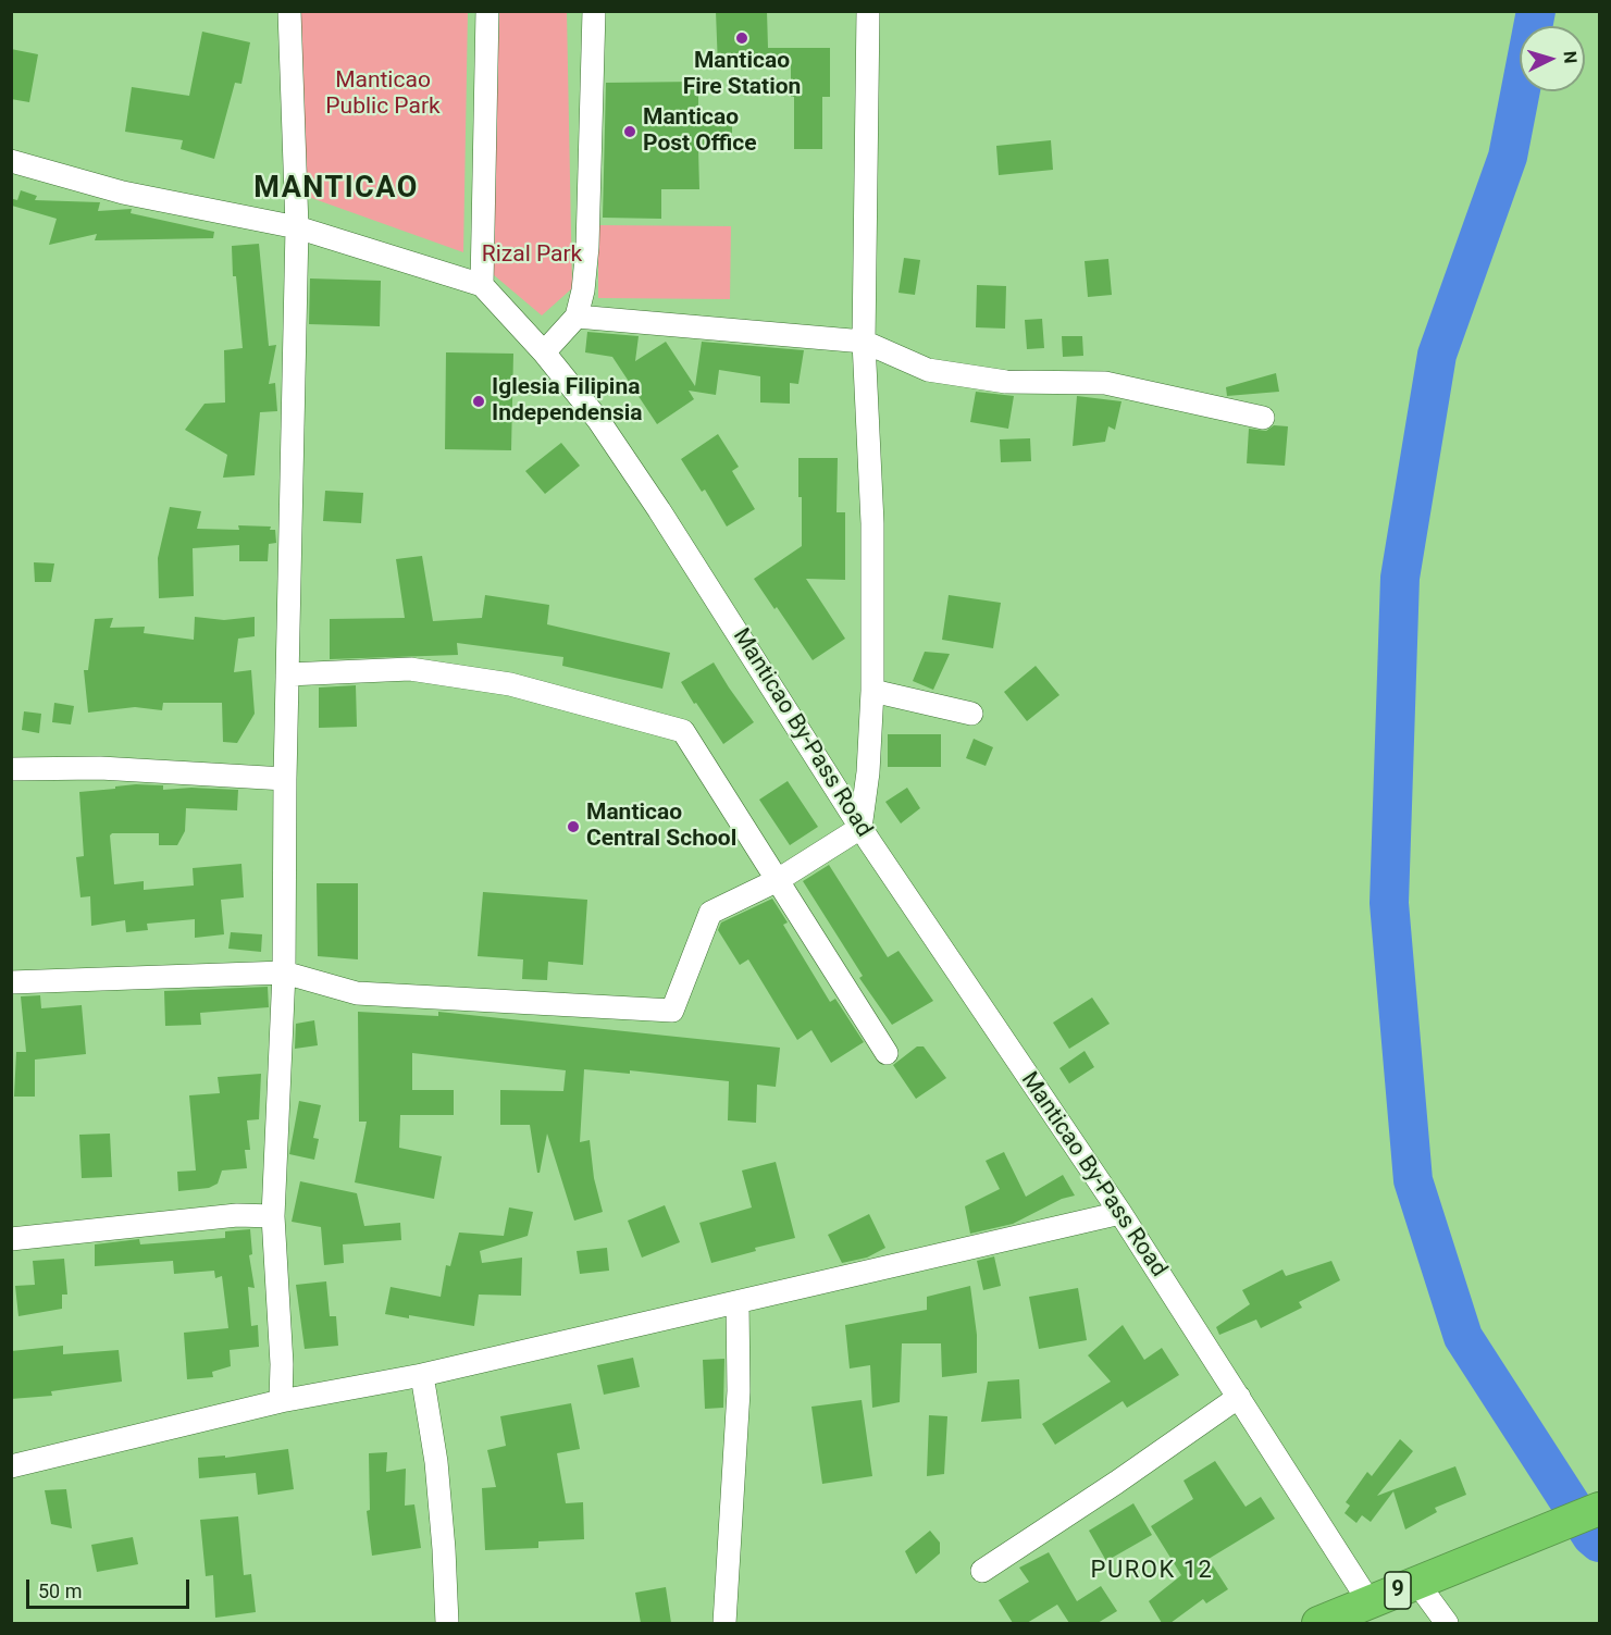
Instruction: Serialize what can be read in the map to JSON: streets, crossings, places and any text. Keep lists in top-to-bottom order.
{
  "streets": {
    "highway": ["9"],
    "street": ["Manticao By-Pass Road"]
  },
  "crossings": [
    ["Manticao By-Pass Road", "9"]
  ],
  "districts": ["MANTICAO", "PUROK 12"],
  "parks": ["Manticao Public Park", "Rizal Park"],
  "places": [
    "Manticao Fire Station",
    "Manticao Post Office",
    "Iglesia Filipina Independensia",
    "Manticao Central School"
  ],
  "scale_bar": "50 m",
  "north": "right"
}
